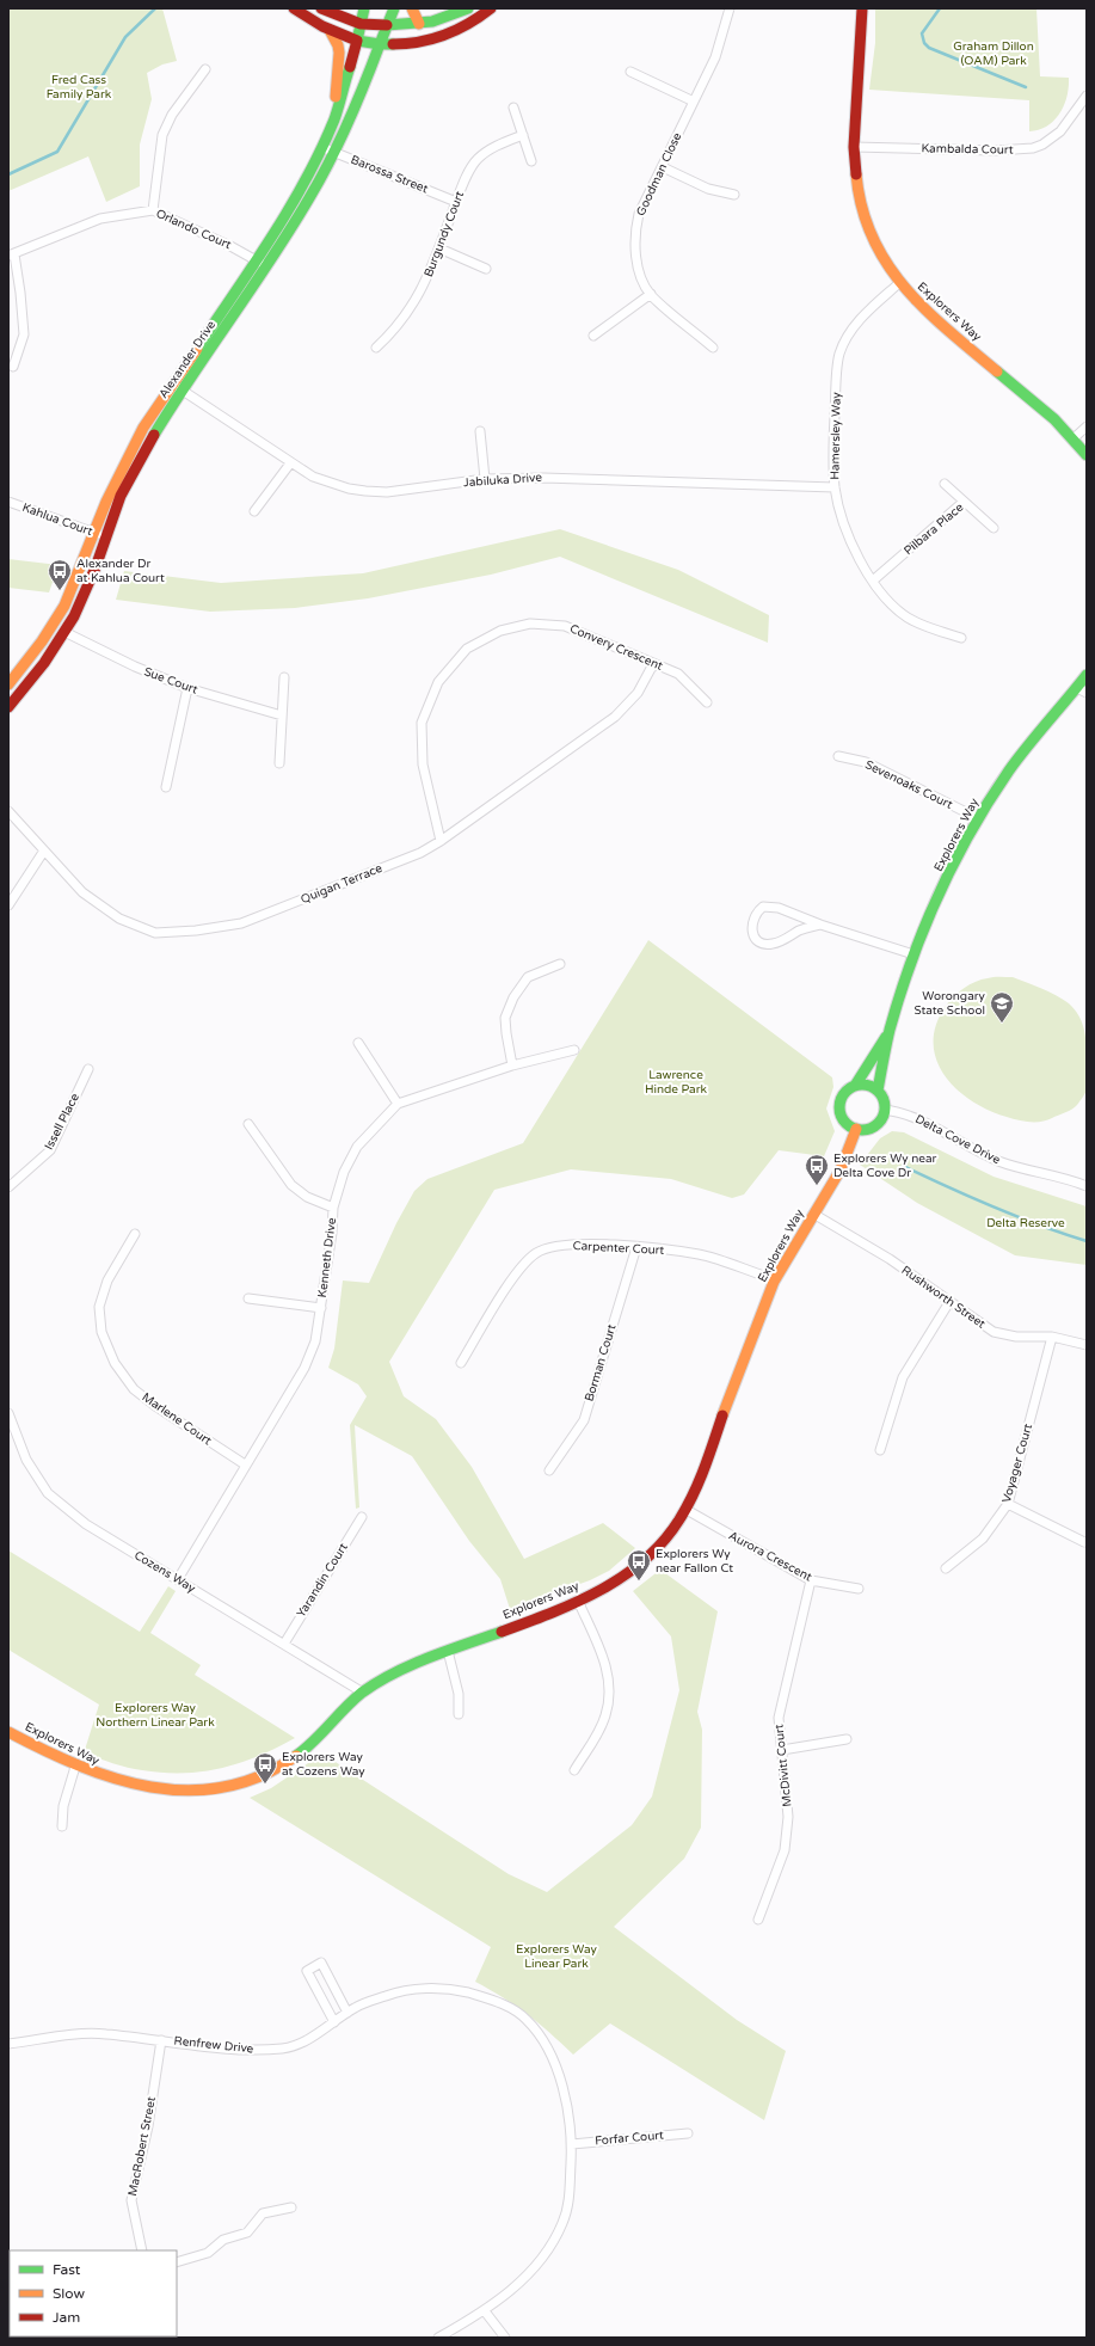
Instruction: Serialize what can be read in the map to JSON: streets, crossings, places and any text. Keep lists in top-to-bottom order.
{
  "streets": {
    "street": [
      "Kambalda Court",
      "Barossa Street",
      "Goodman Close",
      "Orlando Court",
      "Burgundy Court",
      "Explorers Way",
      "Alexander Drive",
      "Hamersley Way",
      "Jabiluka Drive",
      "Kahlua Court",
      "Pilbara Place",
      "Convery Crescent",
      "Sue Court",
      "Sevenoaks Court",
      "Quigan Terrace",
      "Issell Place",
      "Delta Cove Drive",
      "Carpenter Court",
      "Kenneth Drive",
      "Rushworth Street",
      "Borman Court",
      "Marlene Court",
      "Voyager Court",
      "Aurora Crescent",
      "Cozens Way",
      "Yarandin Court",
      "McDivitt Court",
      "Renfrew Drive",
      "Forfar Court",
      "MacRobert Street"
    ]
  },
  "crossings": [
    ["Kambalda Court", "Explorers Way"],
    ["Barossa Street", "Burgundy Court"],
    ["Barossa Street", "Alexander Drive"],
    ["Orlando Court", "Alexander Drive"],
    ["Explorers Way", "Hamersley Way"],
    ["Explorers Way", "Sevenoaks Court"],
    ["Explorers Way", "Delta Cove Drive"],
    ["Explorers Way", "Carpenter Court"],
    ["Explorers Way", "Rushworth Street"],
    ["Explorers Way", "Aurora Crescent"],
    ["Explorers Way", "Cozens Way"],
    ["Alexander Drive", "Jabiluka Drive"],
    ["Alexander Drive", "Kahlua Court"],
    ["Alexander Drive", "Sue Court"],
    ["Hamersley Way", "Jabiluka Drive"],
    ["Hamersley Way", "Pilbara Place"],
    ["Convery Crescent", "Quigan Terrace"],
    ["Carpenter Court", "Borman Court"],
    ["Kenneth Drive", "Marlene Court"],
    ["Kenneth Drive", "Cozens Way"],
    ["Rushworth Street", "Voyager Court"],
    ["Aurora Crescent", "McDivitt Court"],
    ["Cozens Way", "Yarandin Court"],
    ["Renfrew Drive", "Forfar Court"],
    ["Renfrew Drive", "MacRobert Street"]
  ],
  "parks": [
    "Graham Dillon (OAM) Park",
    "Fred Cass Family Park",
    "Lawrence Hinde Park",
    "Delta Reserve",
    "Explorers Way Northern Linear Park",
    "Explorers Way Linear Park"
  ],
  "places": {
    "bus stop": [
      "Alexander Dr at Kahlua Court",
      "Explorers Wy near Delta Cove Dr",
      "Explorers Wy near Fallon Ct",
      "Explorers Way at Cozens Way"
    ],
    "school or university": ["Worongary State School"]
  },
  "legend": ["Fast", "Slow", "Jam"]
}
